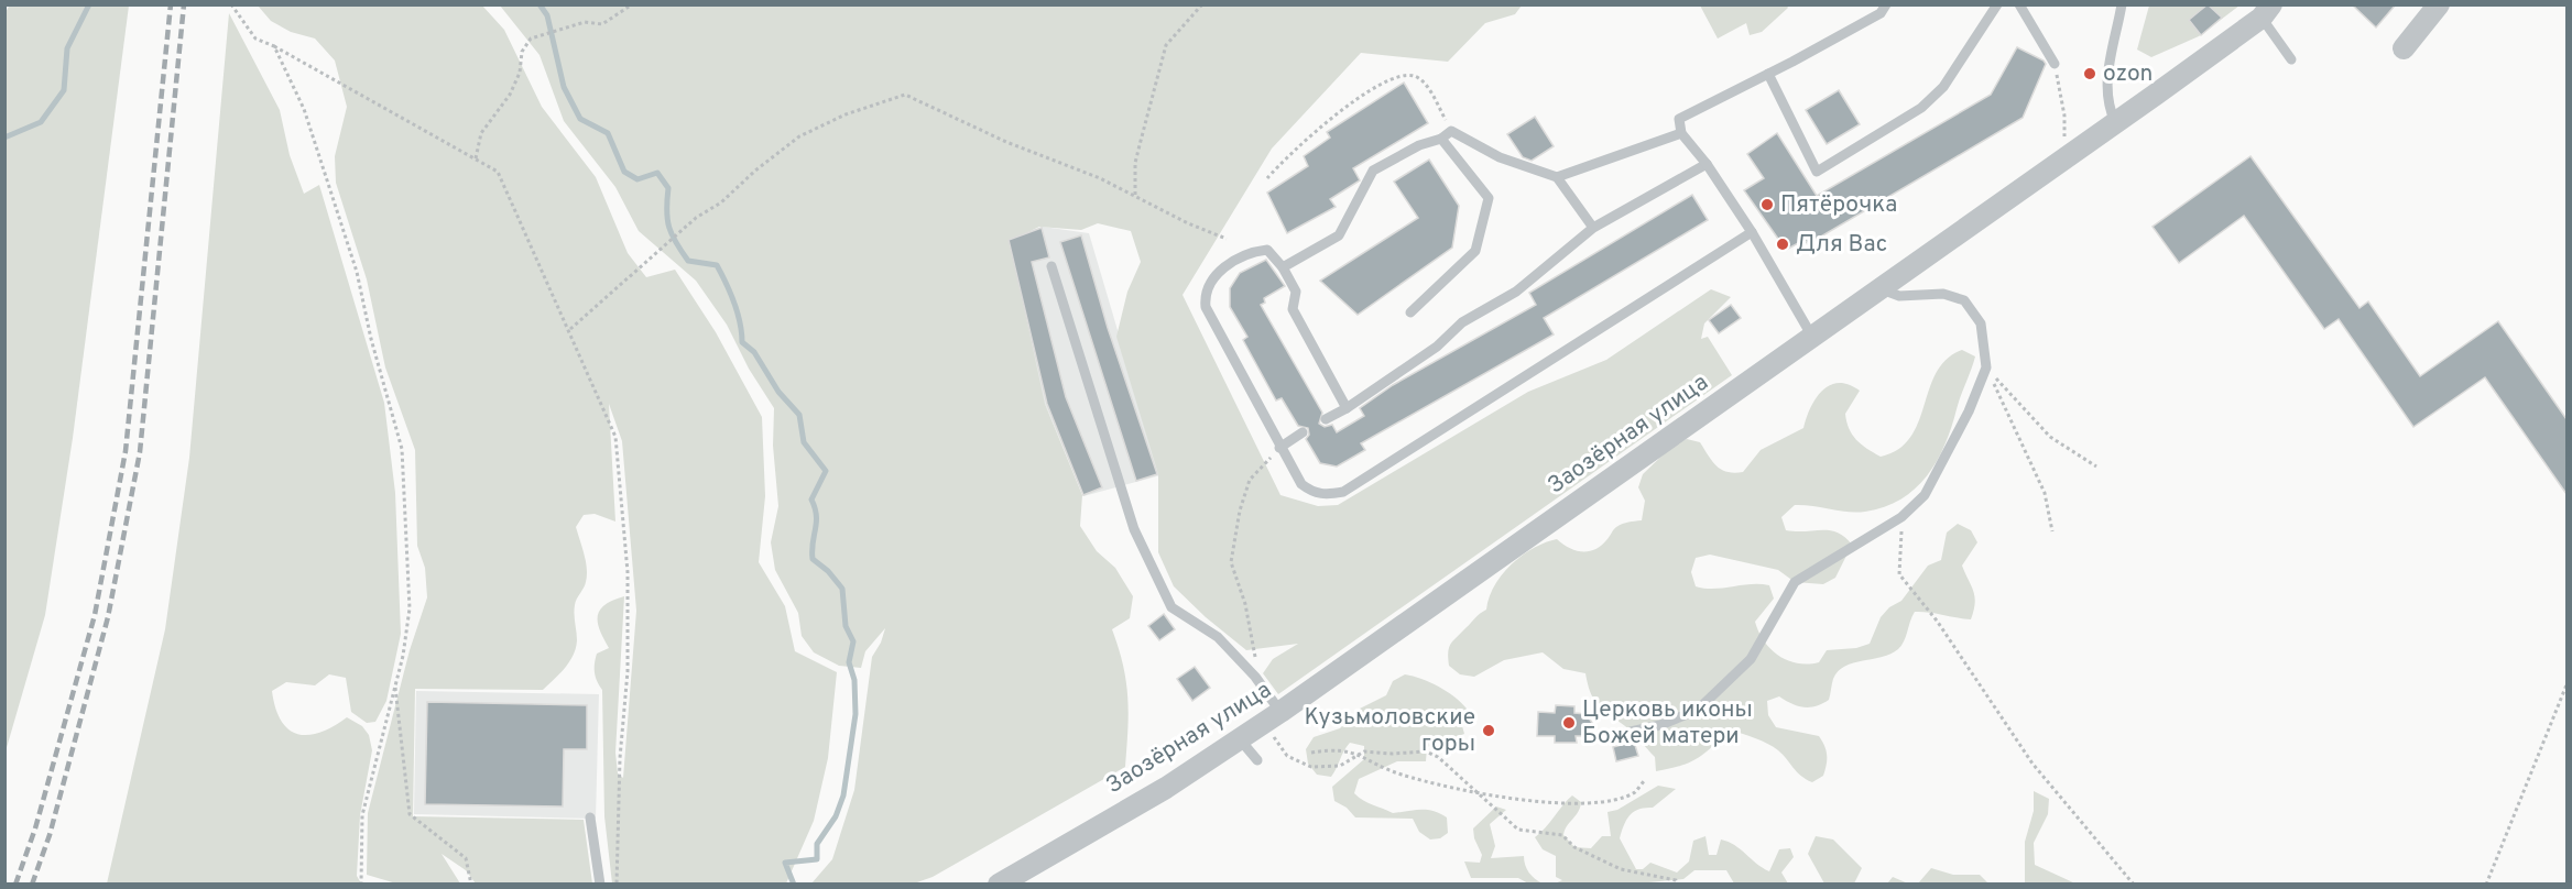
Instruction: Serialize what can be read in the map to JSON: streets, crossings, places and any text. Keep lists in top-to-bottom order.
{
  "streets": {
    "street": ["Заозёрная улица"]
  },
  "places": [
    "ozon",
    "Пятёрочка",
    "Для Вас",
    "Церковь иконы Божей матери",
    "Кузьмоловские горы"
  ]
}
